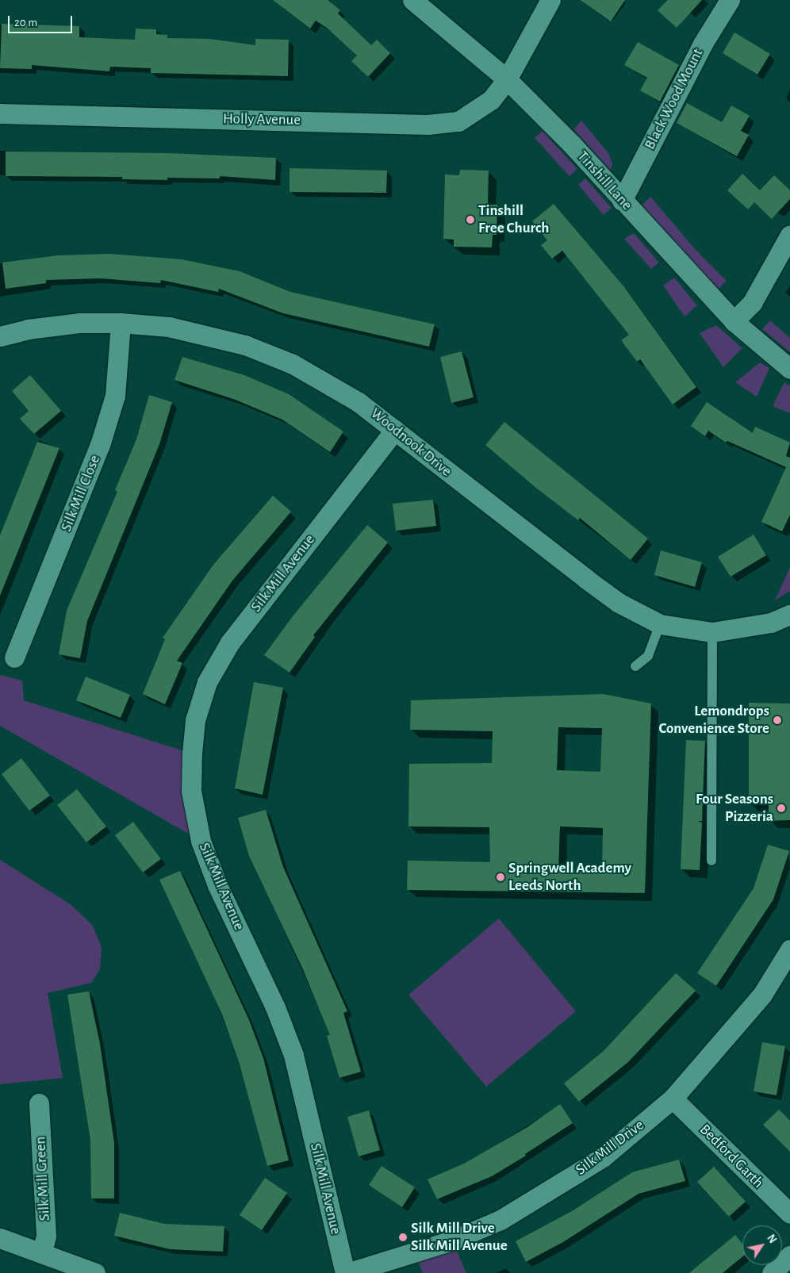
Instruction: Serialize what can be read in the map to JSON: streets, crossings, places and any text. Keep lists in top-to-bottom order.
{
  "streets": {
    "street": [
      "Black Wood Mount",
      "Holly Avenue",
      "Tinshill Lane",
      "Woodnook Drive",
      "Silk Mill Close",
      "Silk Mill Avenue",
      "Silk Mill Drive",
      "Bedford Garth",
      "Silk Mill Green"
    ]
  },
  "crossings": [
    ["Black Wood Mount", "Tinshill Lane"],
    ["Holly Avenue", "Tinshill Lane"],
    ["Woodnook Drive", "Silk Mill Close"],
    ["Woodnook Drive", "Silk Mill Avenue"],
    ["Silk Mill Avenue", "Silk Mill Drive"],
    ["Silk Mill Drive", "Bedford Garth"]
  ],
  "places": [
    "Tinshill Free Church",
    "Lemondrops Convenience Store",
    "Four Seasons Pizzeria",
    "Springwell Academy Leeds North",
    "Silk Mill Drive Silk Mill Avenue"
  ],
  "scale_bar": "20 m",
  "north": "top right"
}
